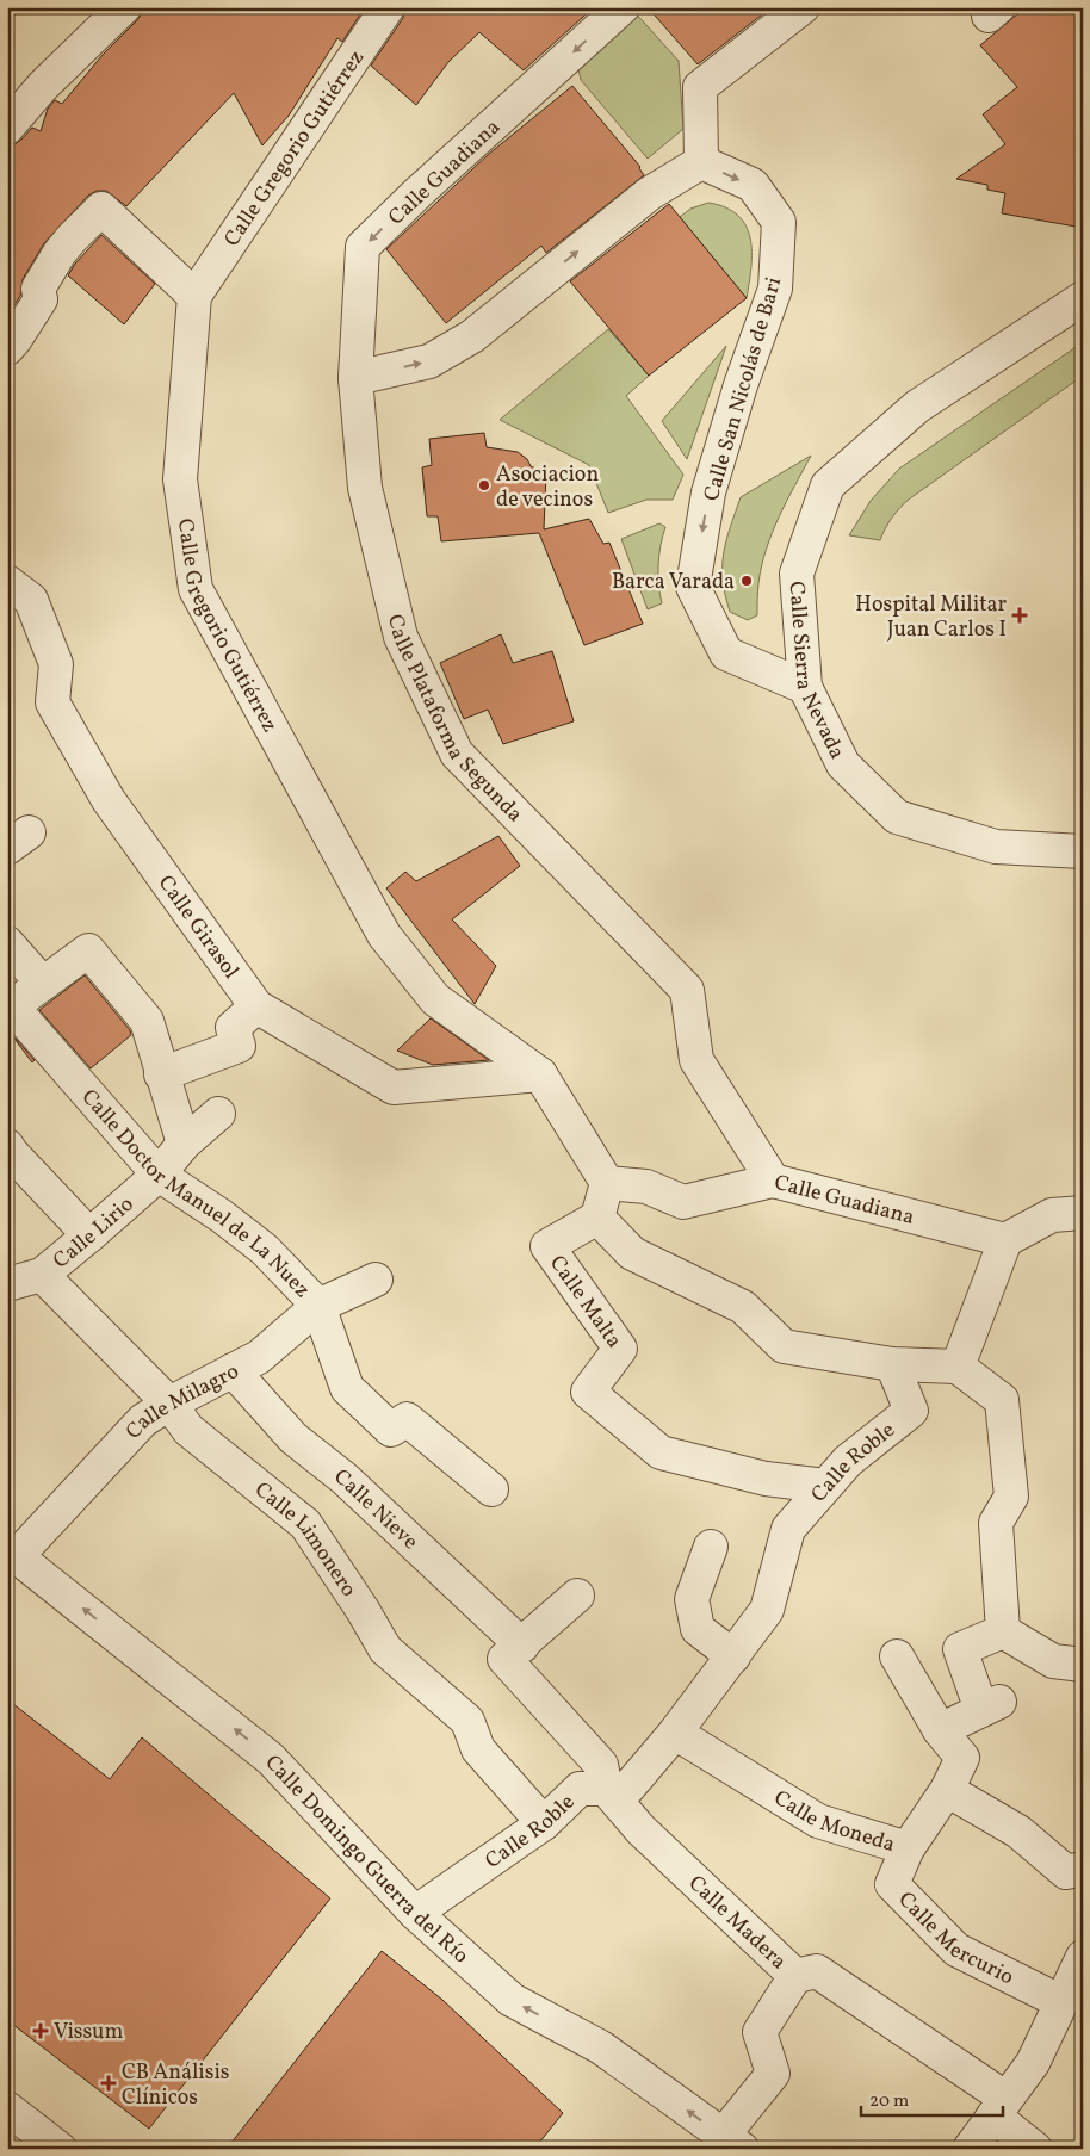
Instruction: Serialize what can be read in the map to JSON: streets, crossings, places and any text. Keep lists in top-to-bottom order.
{
  "streets": {
    "street": [
      "Calle Gregorio Gutiérrez",
      "Calle Guadiana",
      "Calle San Nicolás de Bari",
      "Calle Sierra Nevada",
      "Calle Plataforma Segunda",
      "Calle Girasol",
      "Calle Doctor Manuel de La Nuez",
      "Calle Lirio",
      "Calle Malta",
      "Calle Milagro",
      "Calle Roble",
      "Calle Nieve",
      "Calle Limonero",
      "Calle Moneda",
      "Calle Domingo Guerra del Río",
      "Calle Madera",
      "Calle Mercurio"
    ]
  },
  "crossings": [
    ["Calle Gregorio Gutiérrez", "Calle Girasol"],
    ["Calle Guadiana", "Calle Plataforma Segunda"],
    ["Calle San Nicolás de Bari", "Calle Sierra Nevada"],
    ["Calle Doctor Manuel de La Nuez", "Calle Lirio"],
    ["Calle Doctor Manuel de La Nuez", "Calle Milagro"],
    ["Calle Lirio", "Calle Limonero"],
    ["Calle Malta", "Calle Roble"],
    ["Calle Milagro", "Calle Nieve"],
    ["Calle Milagro", "Calle Limonero"],
    ["Calle Milagro", "Calle Domingo Guerra del Río"],
    ["Calle Roble", "Calle Limonero"],
    ["Calle Roble", "Calle Moneda"],
    ["Calle Roble", "Calle Domingo Guerra del Río"],
    ["Calle Roble", "Calle Madera"],
    ["Calle Moneda", "Calle Mercurio"]
  ],
  "one_way": ["Calle San Nicolás de Bari", "Calle Domingo Guerra del Río"],
  "places": {
    "other": ["Asociacion de vecinos", "Barca Varada"],
    "health": ["Hospital Militar Juan Carlos I", "Vissum", "CB Análisis Clínicos"]
  },
  "scale_bar": "20 m"
}
